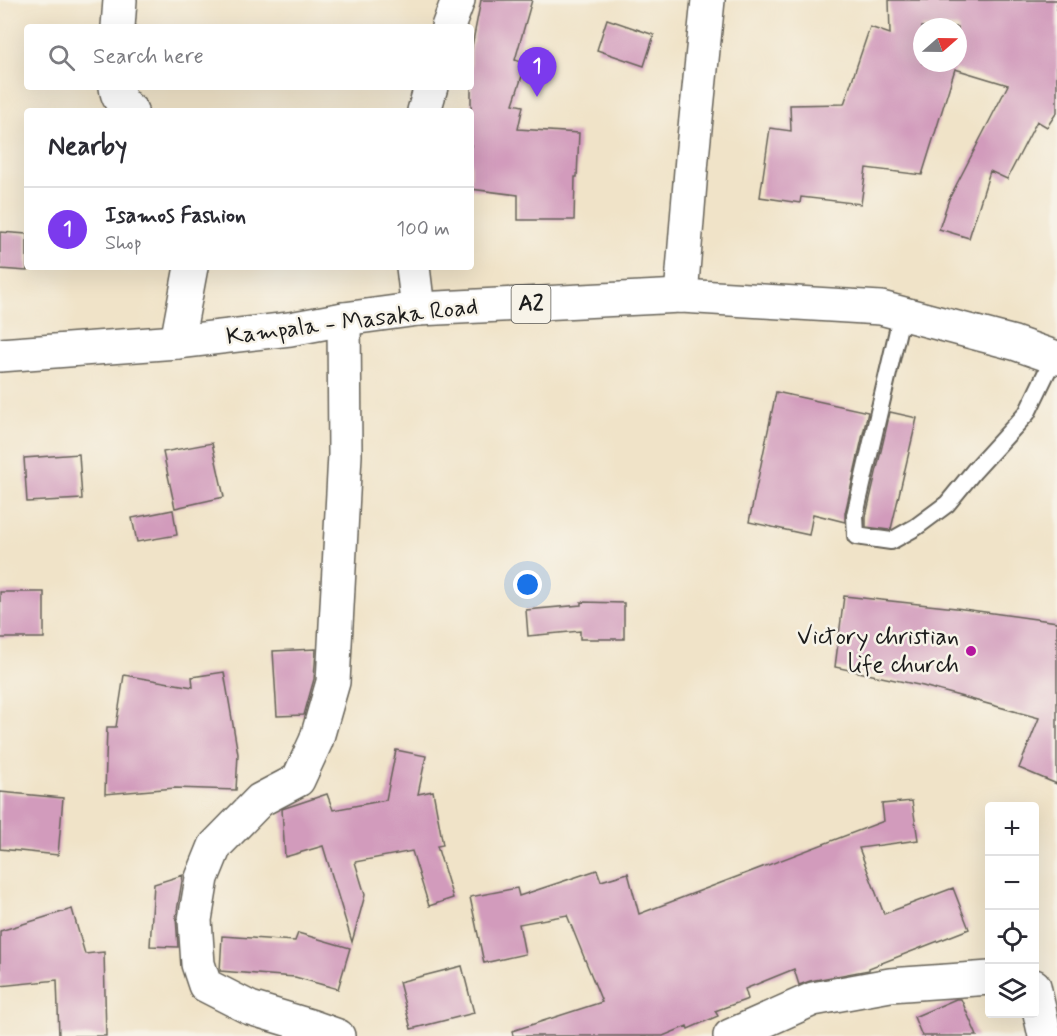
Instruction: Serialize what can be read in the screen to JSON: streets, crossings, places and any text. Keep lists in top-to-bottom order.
{
  "streets": {
    "street": ["A2", "Kampala - Masaka Road"]
  },
  "places": ["Victory christian life church"],
  "north": "right",
  "page": {
    "search": "Search here",
    "pins": "1",
    "heading": "Nearby",
    "list": [
      {
        "mark": "1",
        "name": "Isamos Fashion",
        "note": "Shop",
        "value": "100 m"
      }
    ],
    "map_buttons": ["+", "−"]
  }
}
